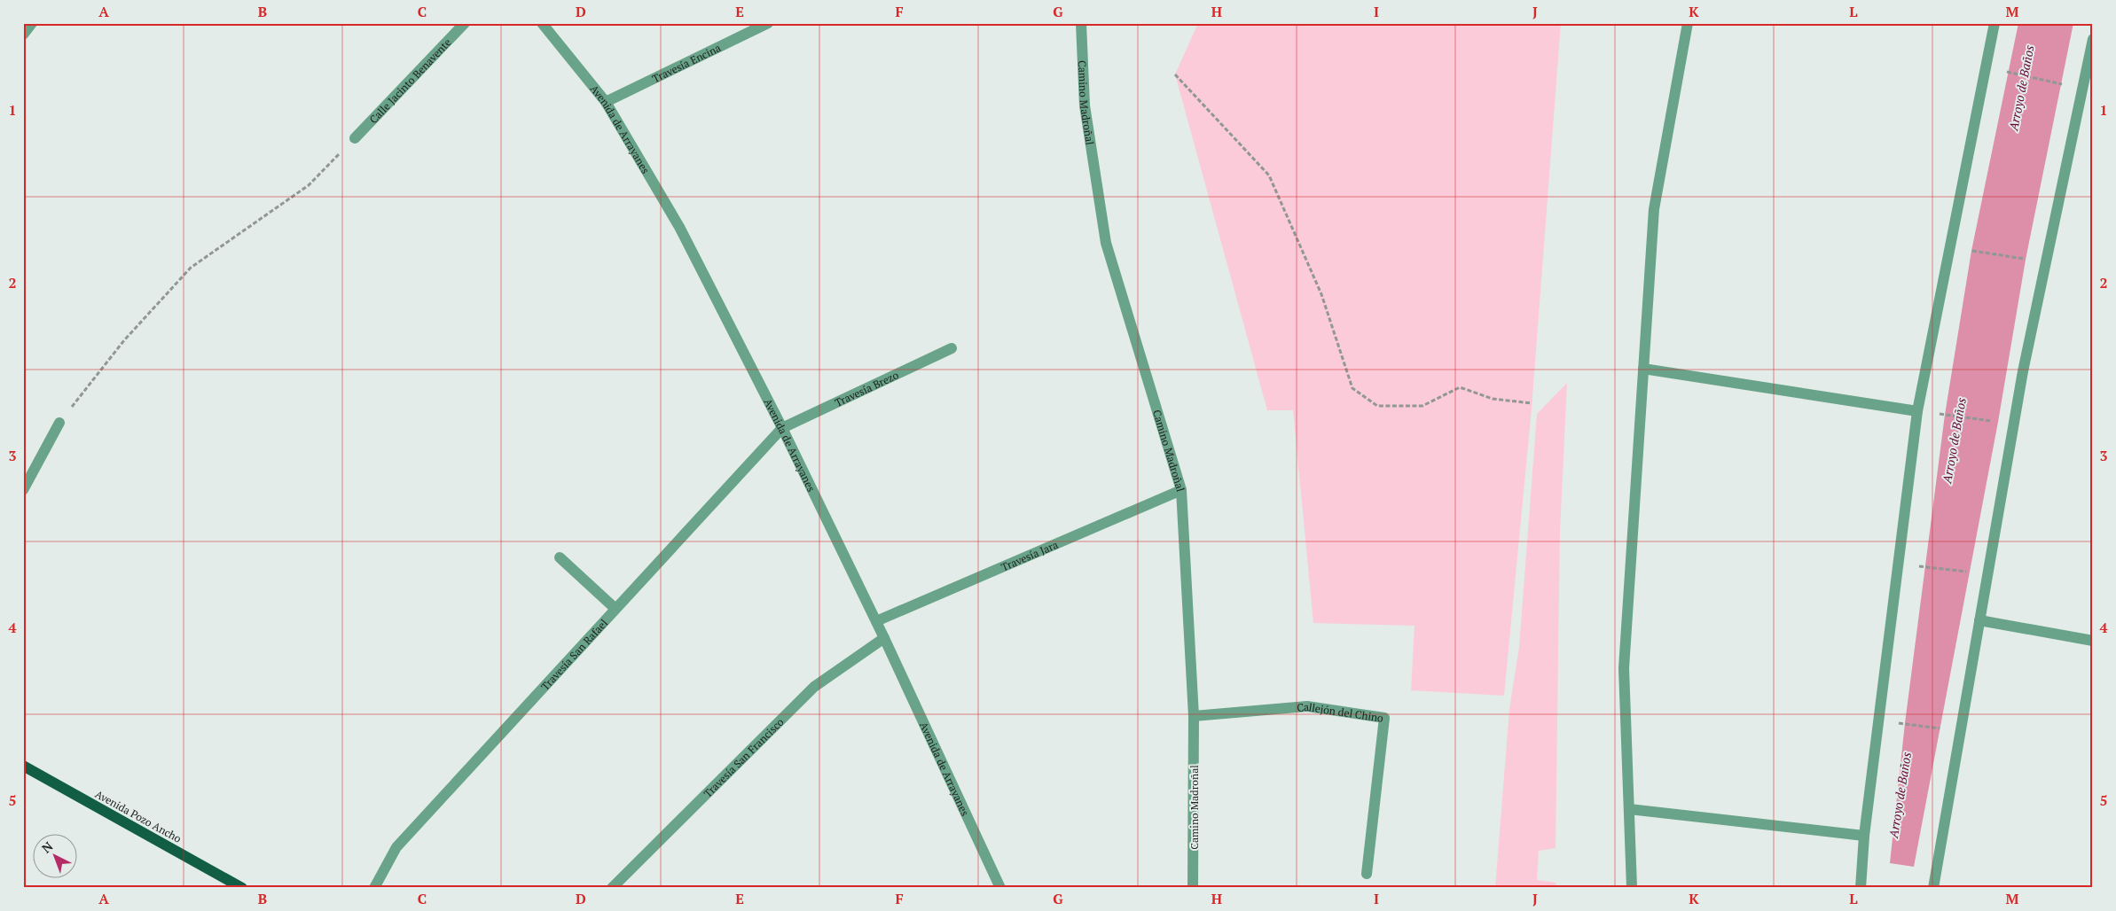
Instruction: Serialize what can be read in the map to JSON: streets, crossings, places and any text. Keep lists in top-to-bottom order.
{
  "streets": {
    "main road": ["Avenida Pozo Ancho"],
    "street": [
      "Travesía Encina",
      "Calle Jacinto Benavente",
      "Camino Madroñal",
      "Avenida de Arrayanes",
      "Travesía Brezo",
      "Travesía Jara",
      "Travesía San Rafael",
      "Callejón del Chino",
      "Travesía San Francisco"
    ]
  },
  "crossings": [
    ["Travesía Encina", "Avenida de Arrayanes"],
    ["Camino Madroñal", "Travesía Jara"],
    ["Camino Madroñal", "Callejón del Chino"],
    ["Avenida de Arrayanes", "Travesía Brezo"],
    ["Avenida de Arrayanes", "Travesía Jara"],
    ["Avenida de Arrayanes", "Travesía San Rafael"],
    ["Avenida de Arrayanes", "Travesía San Francisco"],
    ["Travesía Brezo", "Travesía San Rafael"]
  ],
  "water": ["Arroyo de Baños"],
  "north": "top left",
  "grid": {
    "columns": [
      "A",
      "B",
      "C",
      "D",
      "E",
      "F",
      "G",
      "H",
      "I",
      "J",
      "K",
      "L",
      "M"
    ],
    "rows": [
      "1",
      "2",
      "3",
      "4",
      "5"
    ]
  }
}
